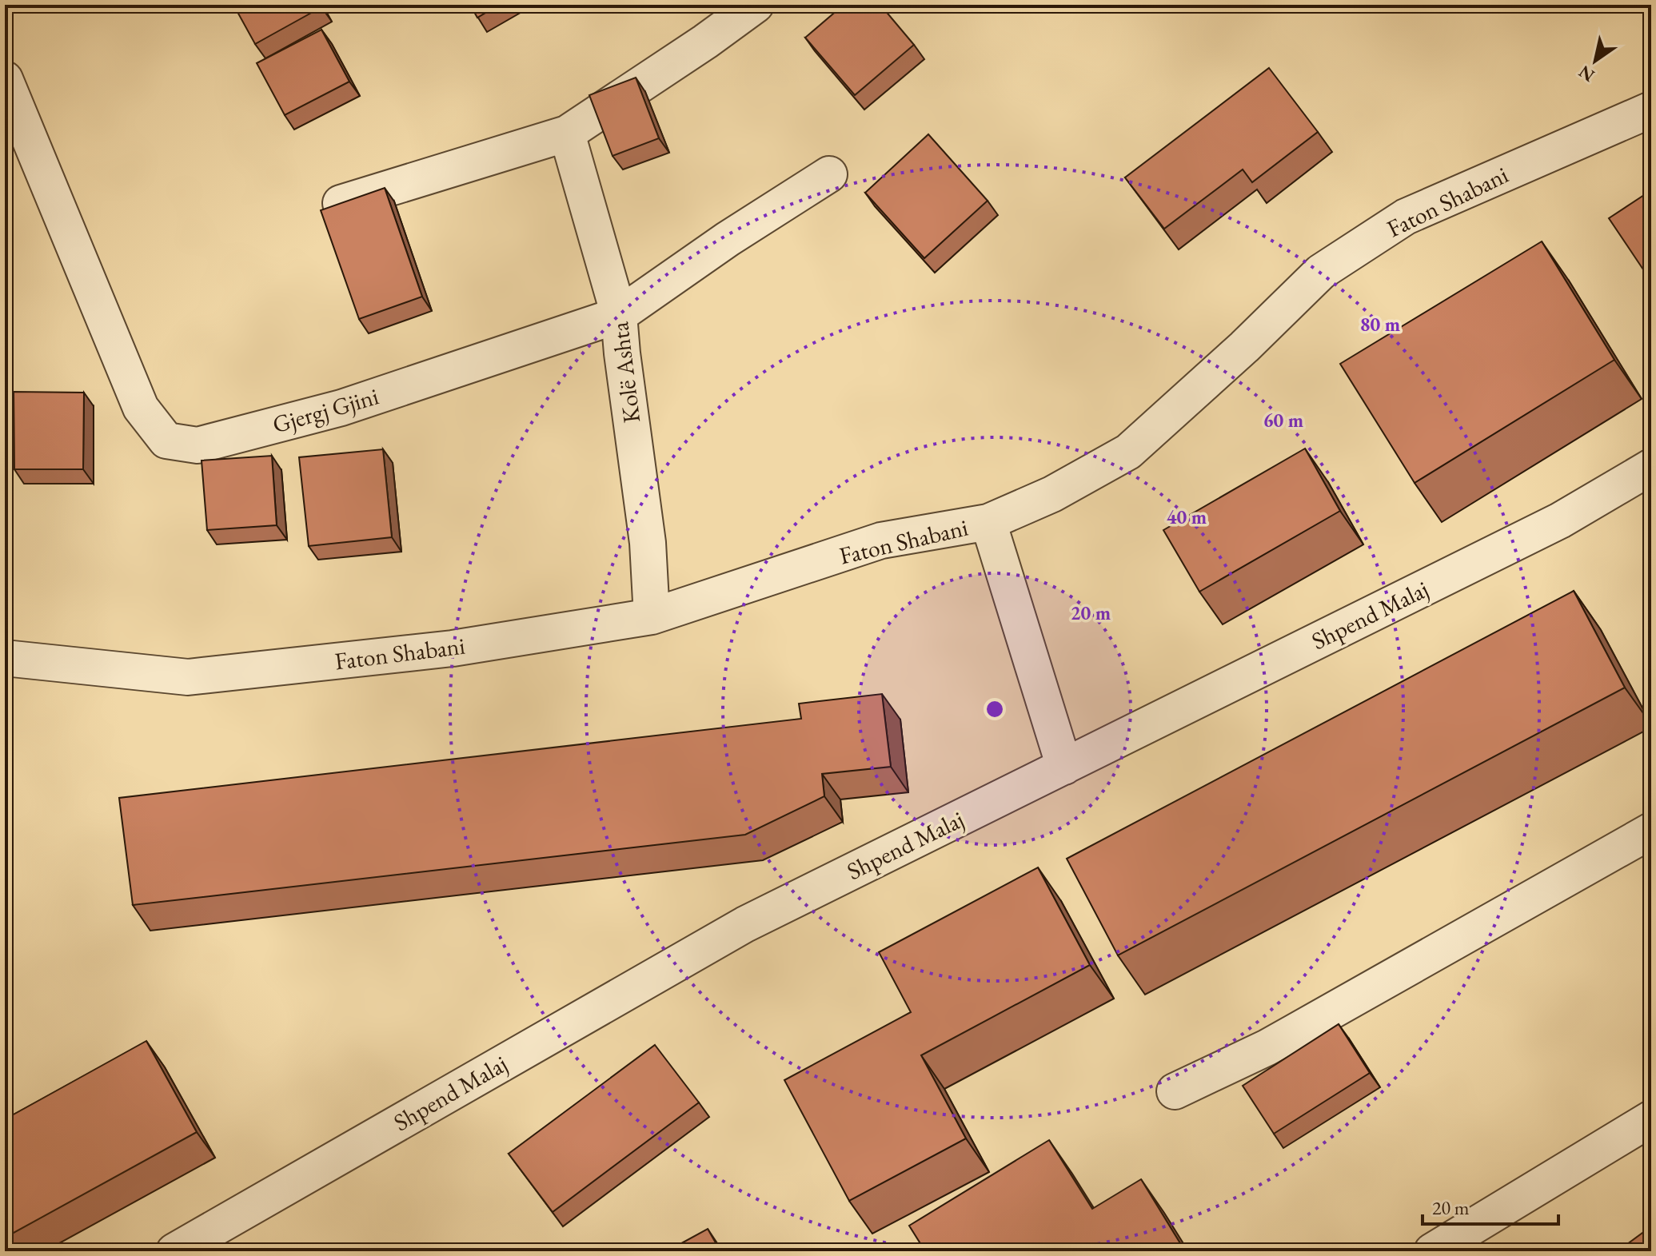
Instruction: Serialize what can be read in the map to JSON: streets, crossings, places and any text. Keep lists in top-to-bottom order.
{
  "streets": {
    "street": [
      "Faton Shabani",
      "Kolë Ashta",
      "Gjergj Gjini",
      "Shpend Malaj"
    ]
  },
  "crossings": [
    ["Faton Shabani", "Kolë Ashta"],
    ["Kolë Ashta", "Gjergj Gjini"]
  ],
  "scale_bar": "20 m",
  "north": "bottom left",
  "rings": [
    "80 m",
    "60 m",
    "40 m",
    "20 m"
  ]
}
